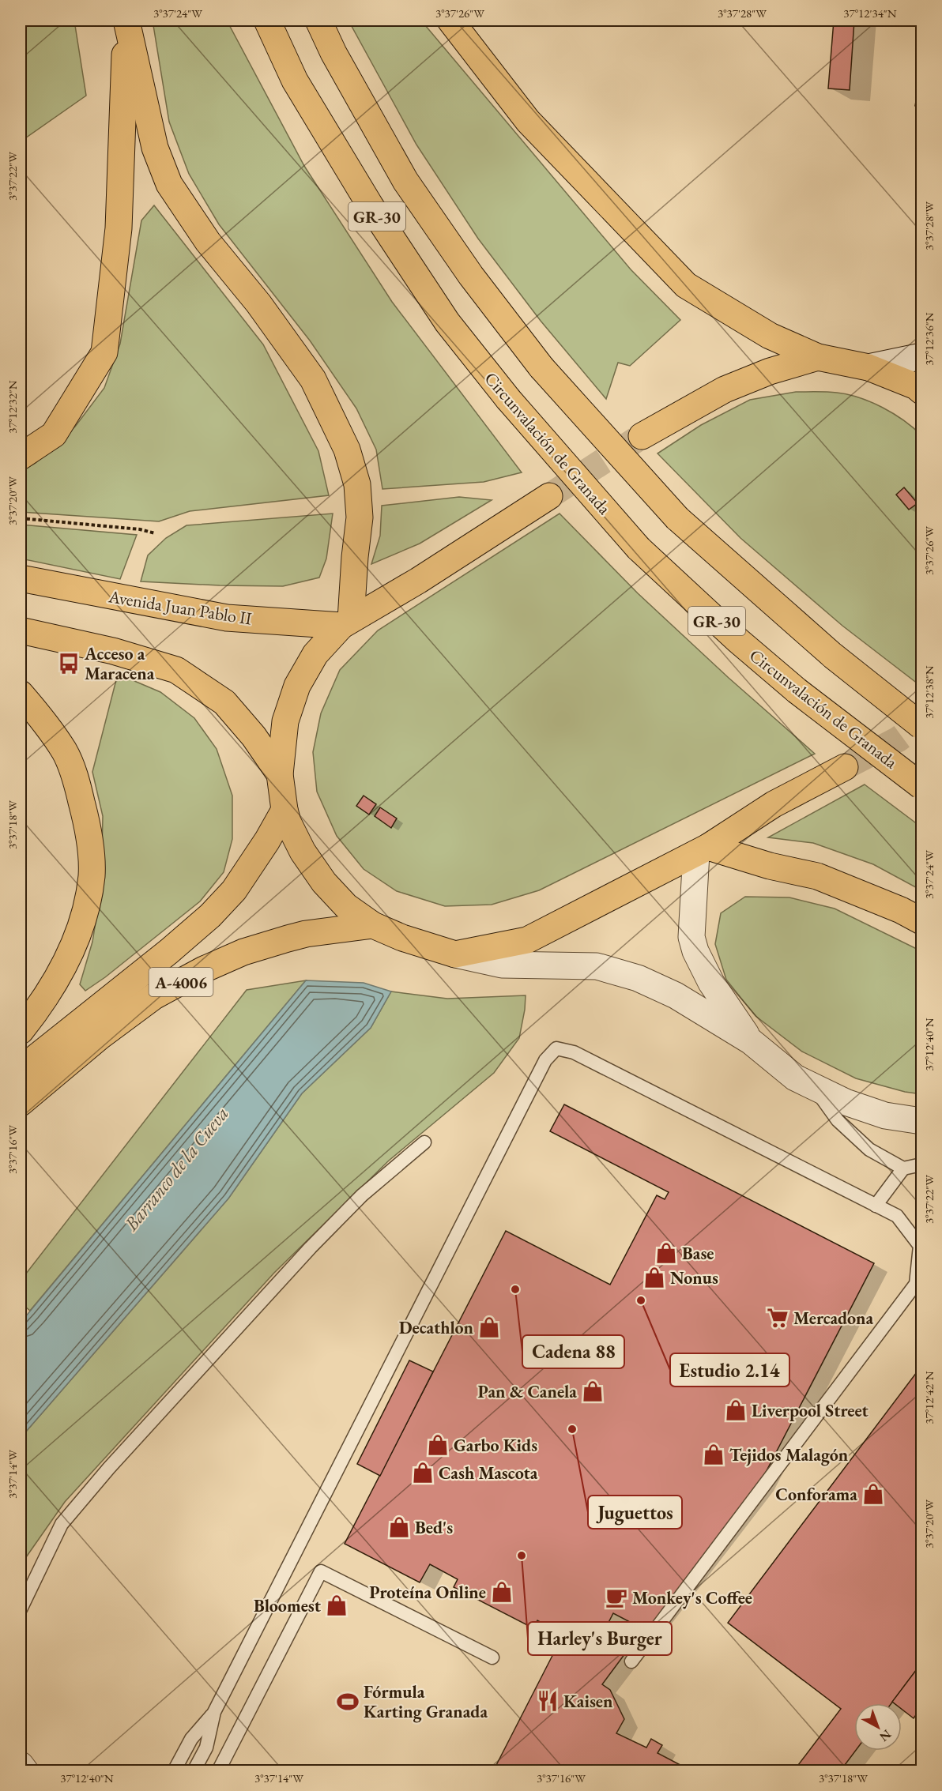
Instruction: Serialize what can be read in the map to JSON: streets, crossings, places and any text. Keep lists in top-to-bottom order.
{
  "streets": {
    "main road": [
      "GR-30",
      "Circunvalación de Granada",
      "Avenida Juan Pablo II",
      "A-4006"
    ]
  },
  "water": ["Barranco de la Cueva"],
  "places": {
    "bus stop": ["Acceso a Maracena"],
    "shop": [
      "Base",
      "Nonus",
      "Decathlon",
      "Pan & Canela",
      "Liverpool Street",
      "Garbo Kids",
      "Tejidos Malagón",
      "Cash Mascota",
      "Conforama",
      "Bed's",
      "Proteína Online",
      "Bloomest"
    ],
    "other": [
      "Cadena 88",
      "Estudio 2.14",
      "Juguettos",
      "Harley's Burger"
    ],
    "supermarket": ["Mercadona"],
    "cafe": ["Monkey's Coffee"],
    "restaurant": ["Kaisen"],
    "sports": ["Fórmula Karting Granada"]
  },
  "north": "bottom right",
  "coordinates": [
    "3°37'24\"W",
    "3°37'26\"W",
    "3°37'28\"W",
    "37°12'34\"N",
    "3°37'22\"W",
    "37°12'36\"N",
    "37°12'32\"N",
    "3°37'20\"W",
    "37°12'38\"N",
    "3°37'18\"W",
    "37°12'40\"N",
    "3°37'16\"W",
    "37°12'42\"N",
    "3°37'14\"W"
  ]
}
